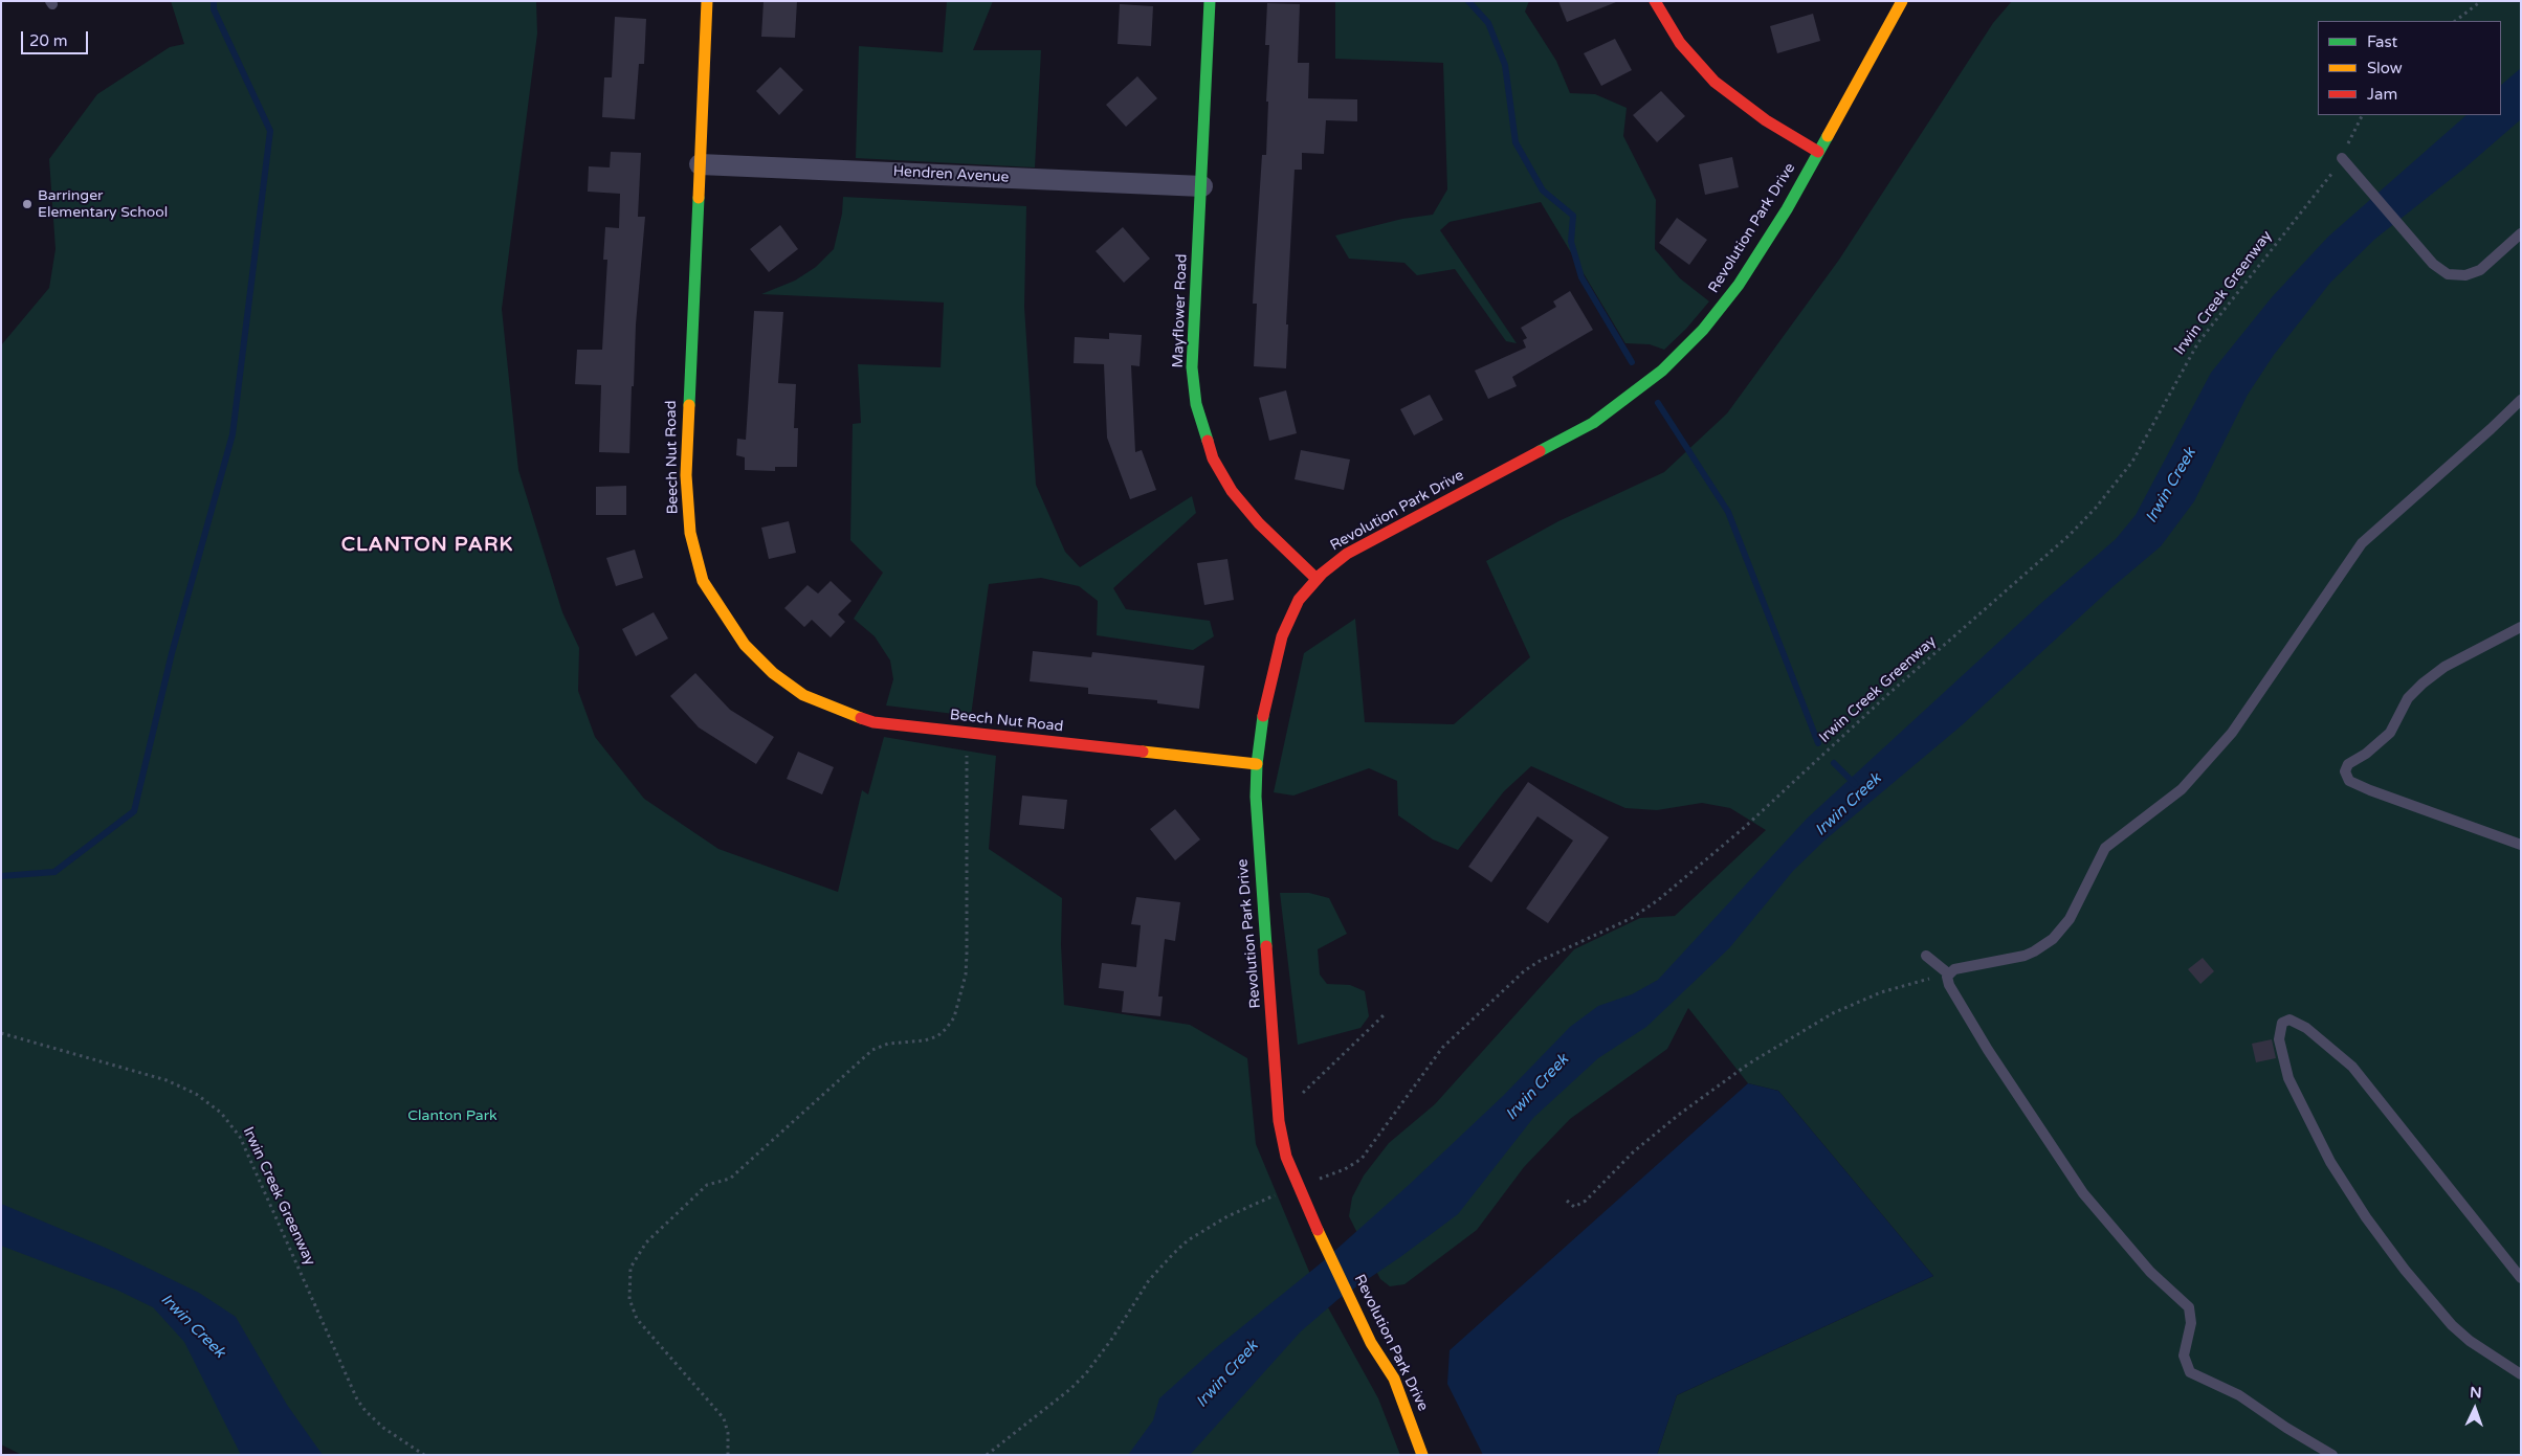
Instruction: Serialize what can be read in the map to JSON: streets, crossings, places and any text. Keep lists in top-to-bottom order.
{
  "streets": {
    "street": [
      "Hendren Avenue",
      "Revolution Park Drive",
      "Mayflower Road",
      "Beech Nut Road"
    ],
    "path": ["Irwin Creek Greenway"]
  },
  "crossings": [
    ["Hendren Avenue", "Mayflower Road"],
    ["Hendren Avenue", "Beech Nut Road"],
    ["Revolution Park Drive", "Mayflower Road"],
    ["Revolution Park Drive", "Beech Nut Road"]
  ],
  "districts": ["CLANTON PARK"],
  "water": ["Irwin Creek"],
  "parks": ["Clanton Park"],
  "places": ["Barringer Elementary School"],
  "legend": ["Fast", "Slow", "Jam"],
  "scale_bar": "20 m",
  "north": "top"
}
